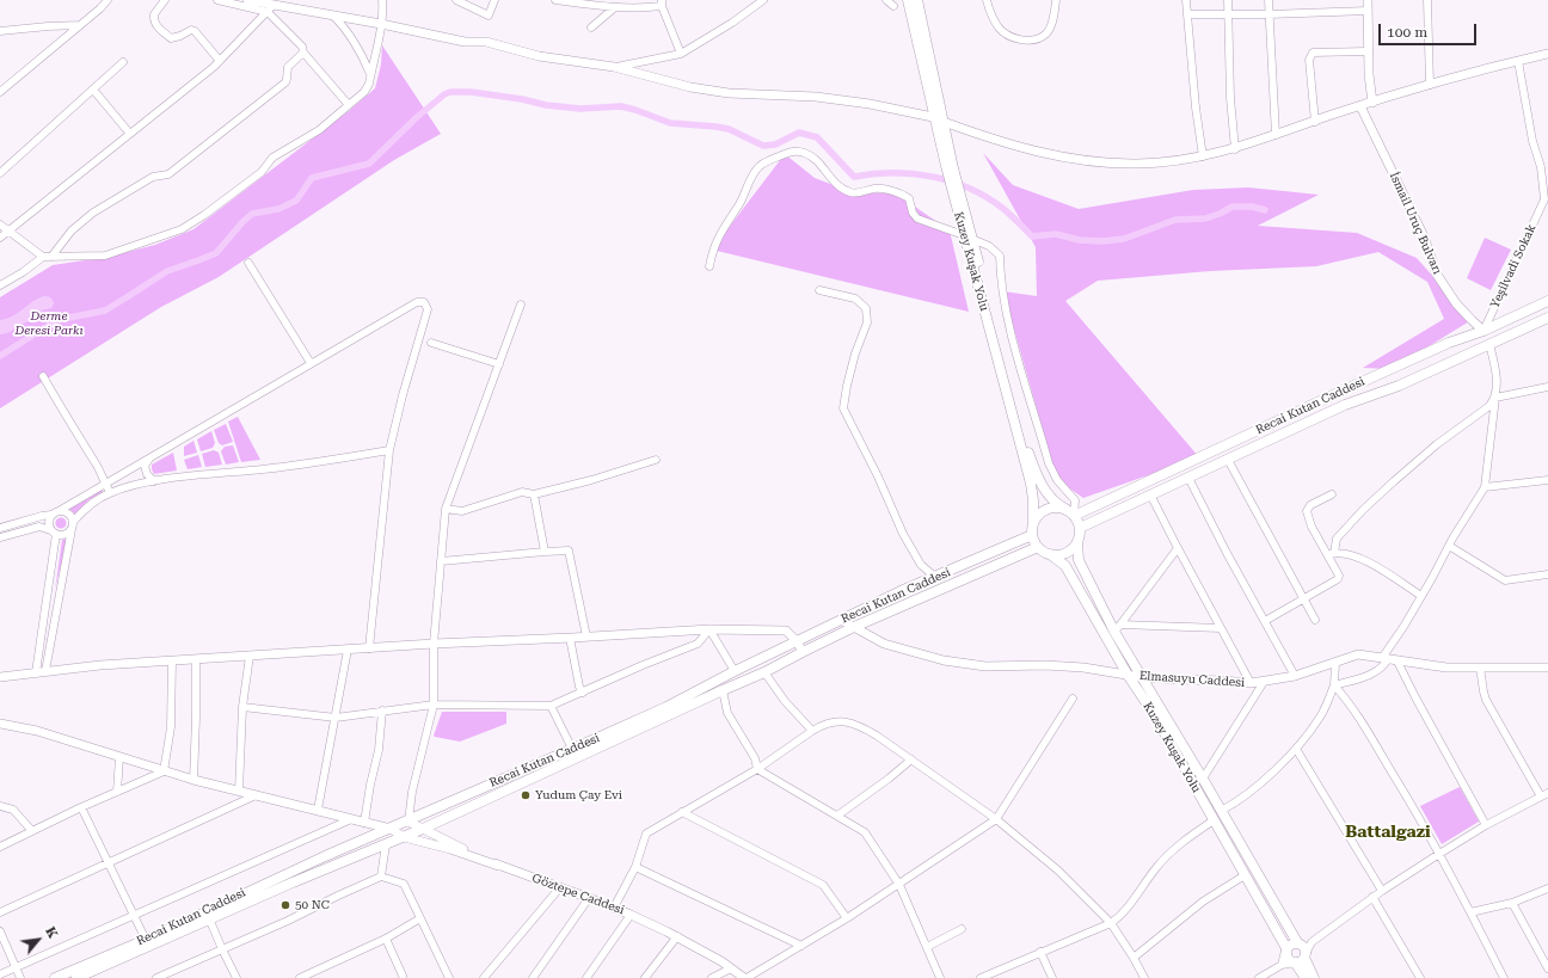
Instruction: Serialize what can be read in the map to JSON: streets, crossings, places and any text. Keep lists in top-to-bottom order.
{
  "streets": {
    "main road": ["Kuzey Kuşak Yolu", "Recai Kutan Caddesi"],
    "street": [
      "İsmail Uruç Bulvarı",
      "Yeşilvadi Sokak",
      "Elmasuyu Caddesi",
      "Göztepe Caddesi"
    ]
  },
  "crossings": [
    ["İsmail Uruç Bulvarı", "Yeşilvadi Sokak"],
    ["İsmail Uruç Bulvarı", "Recai Kutan Caddesi"],
    ["Kuzey Kuşak Yolu", "Recai Kutan Caddesi"],
    ["Kuzey Kuşak Yolu", "Elmasuyu Caddesi"],
    ["Yeşilvadi Sokak", "Recai Kutan Caddesi"],
    ["Recai Kutan Caddesi", "Elmasuyu Caddesi"],
    ["Recai Kutan Caddesi", "Göztepe Caddesi"]
  ],
  "districts": ["Battalgazi"],
  "parks": ["Derme Deresi Parkı"],
  "places": ["Yudum Çay Evi", "50 NC"],
  "scale_bar": "100 m",
  "north": "top right"
}
